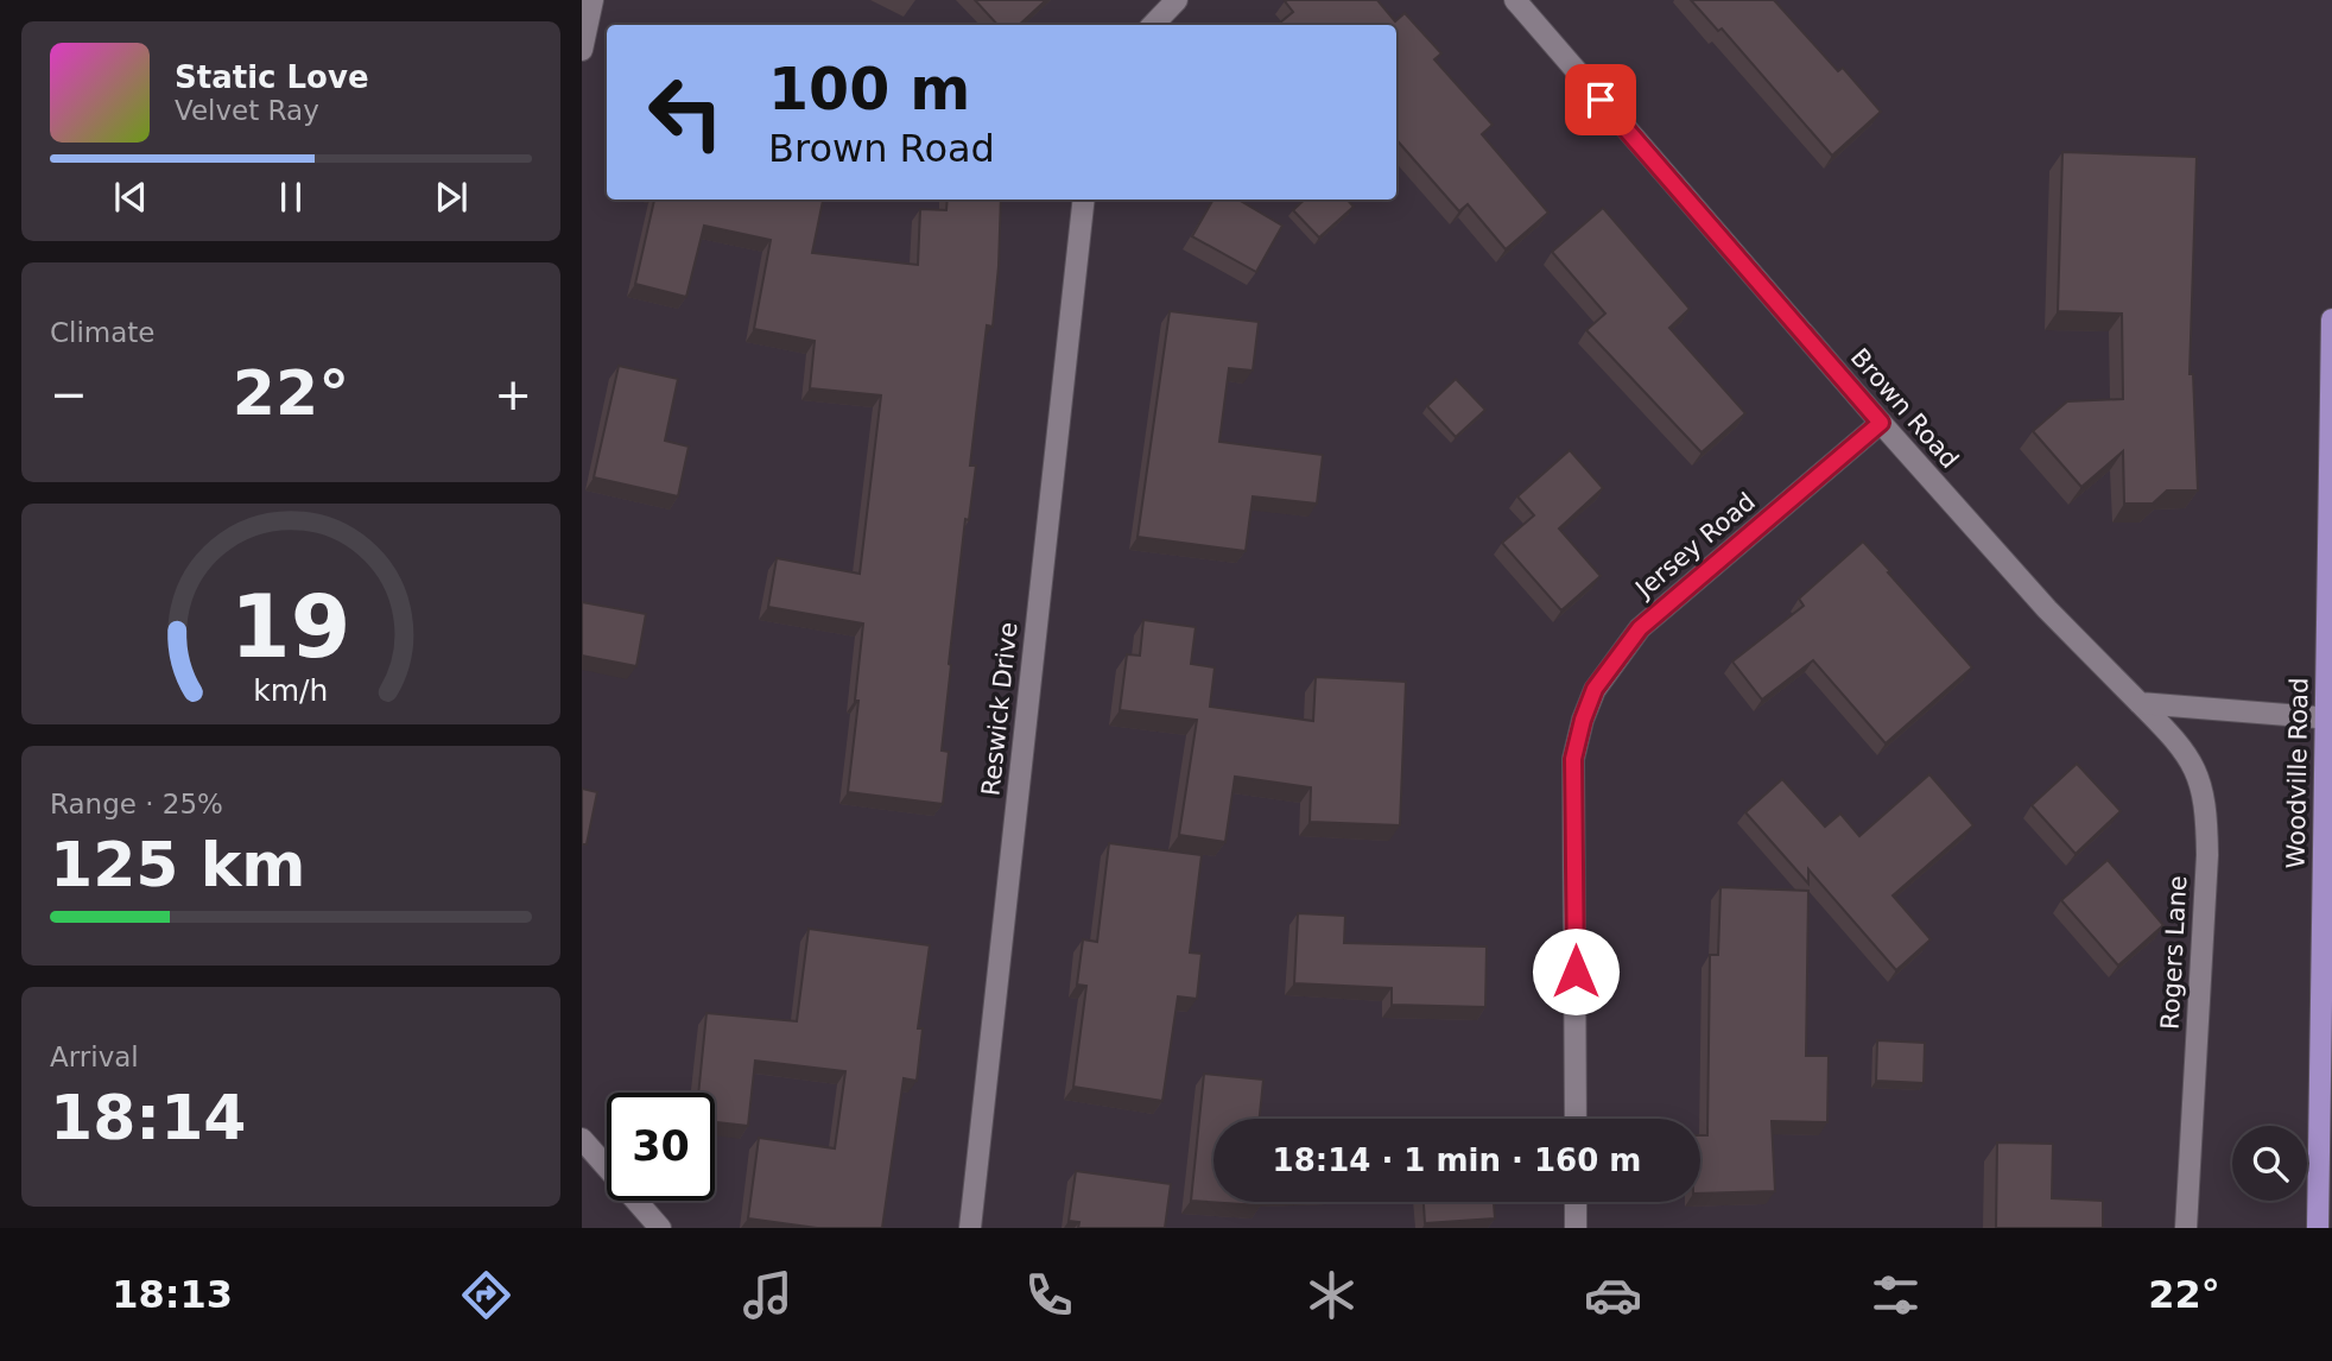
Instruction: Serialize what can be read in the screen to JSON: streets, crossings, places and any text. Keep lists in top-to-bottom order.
{
  "streets": {
    "main road": ["Woodville Road"],
    "street": [
      "Brown Road",
      "Jersey Road",
      "Reswick Drive",
      "Rogers Lane"
    ]
  },
  "crossings": [
    ["Brown Road", "Jersey Road"],
    ["Brown Road", "Rogers Lane"]
  ],
  "page": {
    "turn": ["100 m", "Brown Road"],
    "song": ["Static Love", "Velvet Ray"],
    "tile": [
      "Climate",
      ["Range · 25%", "125 km"],
      ["Arrival", "18:14"]
    ],
    "heat": ["−", "22°", "+"],
    "limit": "30",
    "trip": "18:14 · 1 min · 160 m",
    "tabs": ["18:13", "22°"],
    "gauge": ["19", "km/h"]
  }
}
